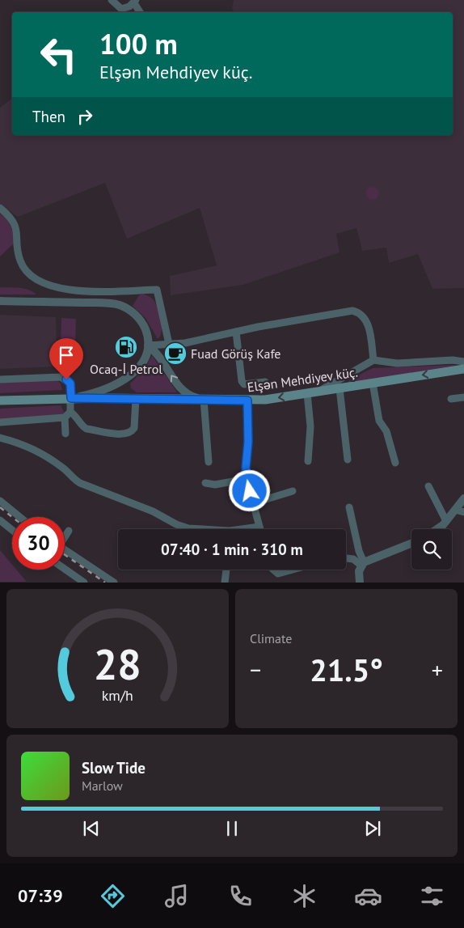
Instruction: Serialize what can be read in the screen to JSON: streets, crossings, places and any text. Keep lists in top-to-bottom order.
{
  "streets": {
    "main road": ["Elşən Mehdiyev küç."]
  },
  "places": {
    "fuel station": ["Ocaq-İ Petrol"],
    "cafe": ["Fuad Görüş Kafe"]
  },
  "page": {
    "turn": ["100 m", "Elşən Mehdiyev küç."],
    "then": "Then",
    "limit": "30",
    "trip": "07:40 · 1 min · 310 m",
    "tile": "Climate",
    "heat": ["−", "21.5°", "+"],
    "song": ["Slow Tide", "Marlow"],
    "tabs": "07:39",
    "gauge": ["28", "km/h"]
  }
}
